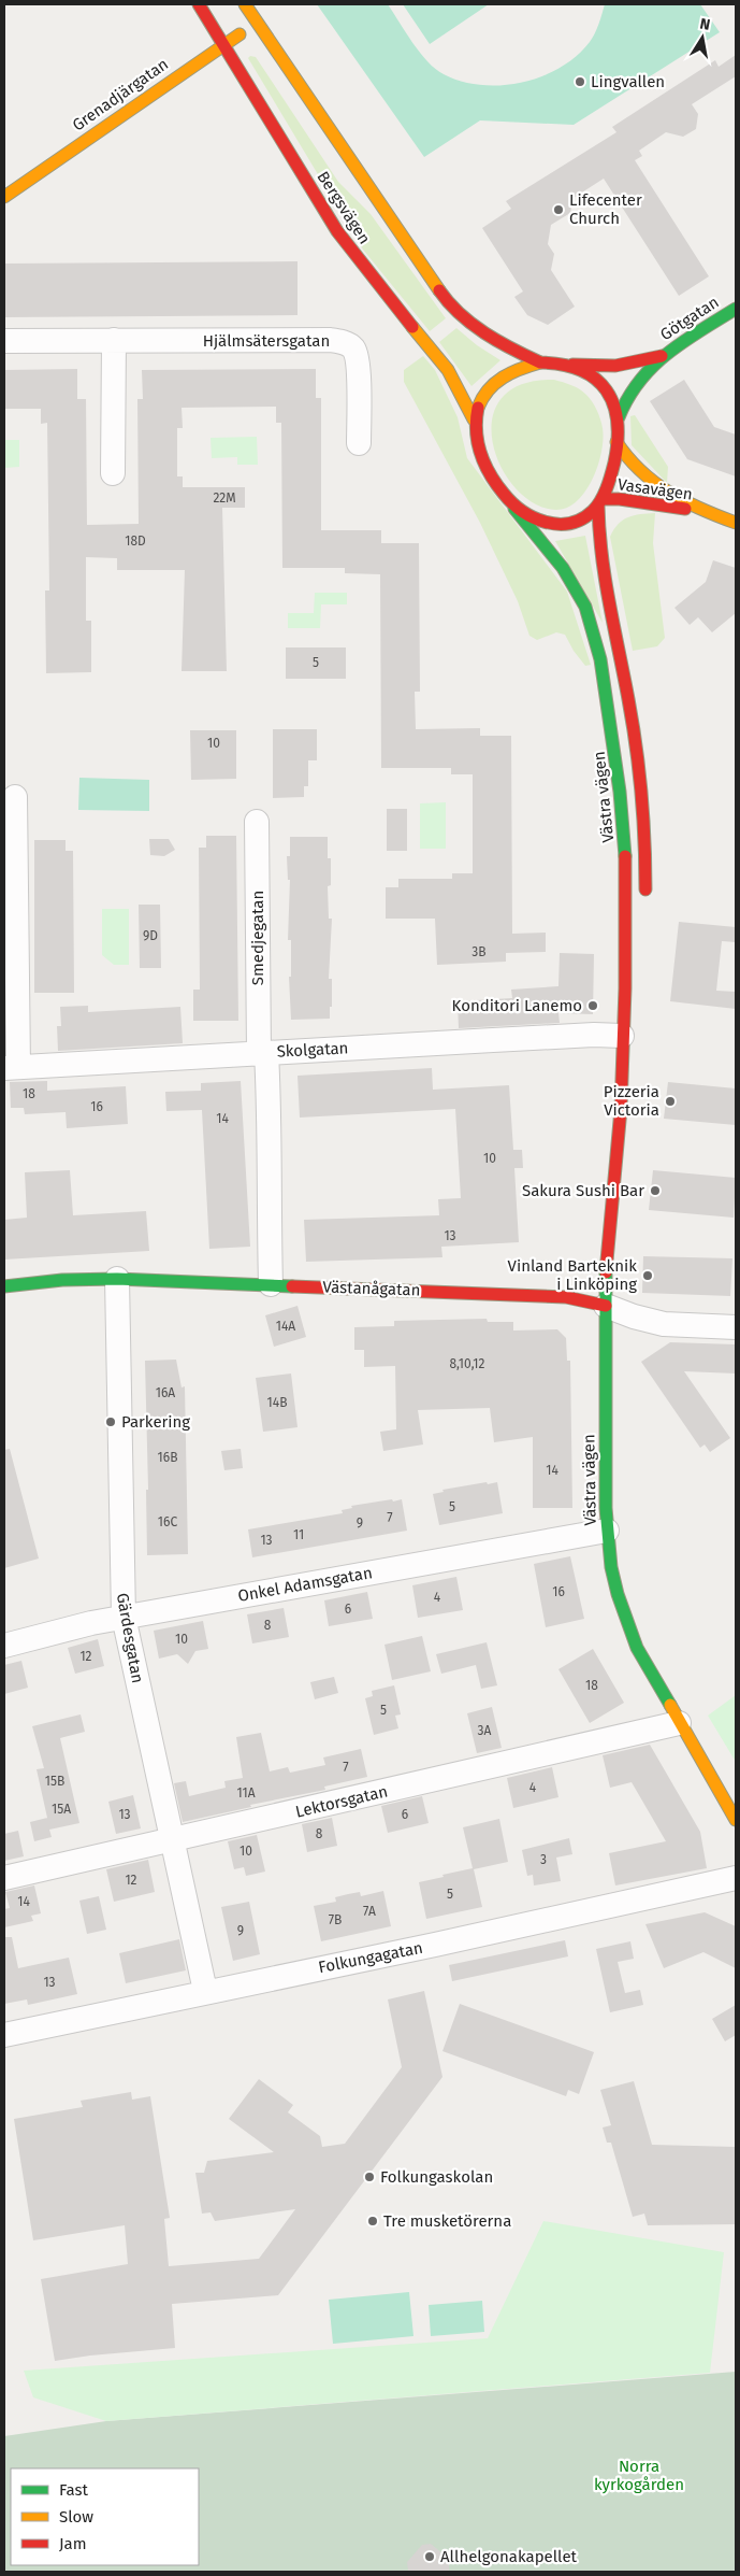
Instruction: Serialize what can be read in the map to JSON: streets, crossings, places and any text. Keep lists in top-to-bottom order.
{
  "streets": {
    "main road": [
      "Grenadjärgatan",
      "Bergsvägen",
      "Götgatan",
      "Vasavägen",
      "Västra vägen",
      "Västanågatan"
    ],
    "street": [
      "Hjälmsätersgatan",
      "Smedjegatan",
      "Skolgatan",
      "Onkel Adamsgatan",
      "Gärdesgatan",
      "Lektorsgatan",
      "Folkungagatan"
    ]
  },
  "crossings": [
    ["Grenadjärgatan", "Bergsvägen"],
    ["Bergsvägen", "Götgatan"],
    ["Bergsvägen", "Vasavägen"],
    ["Bergsvägen", "Västra vägen"],
    ["Götgatan", "Vasavägen"],
    ["Götgatan", "Västra vägen"],
    ["Vasavägen", "Västra vägen"],
    ["Västra vägen", "Skolgatan"],
    ["Västra vägen", "Västanågatan"],
    ["Västra vägen", "Onkel Adamsgatan"],
    ["Västra vägen", "Lektorsgatan"],
    ["Smedjegatan", "Skolgatan"],
    ["Smedjegatan", "Västanågatan"],
    ["Västanågatan", "Gärdesgatan"],
    ["Onkel Adamsgatan", "Gärdesgatan"],
    ["Gärdesgatan", "Lektorsgatan"],
    ["Gärdesgatan", "Folkungagatan"]
  ],
  "parks": ["Norra kyrkogården"],
  "places": [
    "Lingvallen",
    "Lifecenter Church",
    "Konditori Lanemo",
    "Pizzeria Victoria",
    "Sakura Sushi Bar",
    "Vinland Barteknik i Linköping",
    "Parkering",
    "Folkungaskolan",
    "Tre musketörerna",
    "Allhelgonakapellet"
  ],
  "house_numbers": [
    "22M",
    "18D",
    "5",
    "10",
    "9D",
    "3B",
    "18",
    "16",
    "14",
    "10",
    "13",
    "14A",
    "8,10,12",
    "16A",
    "14B",
    "16B",
    "14",
    "5",
    "7",
    "16C",
    "9",
    "11",
    "13",
    "16",
    "4",
    "6",
    "8",
    "10",
    "12",
    "18",
    "5",
    "3A",
    "7",
    "15B",
    "4",
    "11A",
    "15A",
    "13",
    "6",
    "8",
    "10",
    "3",
    "12",
    "5",
    "14",
    "7A",
    "7B",
    "9",
    "13"
  ],
  "legend": ["Fast", "Slow", "Jam"],
  "north": "top"
}
